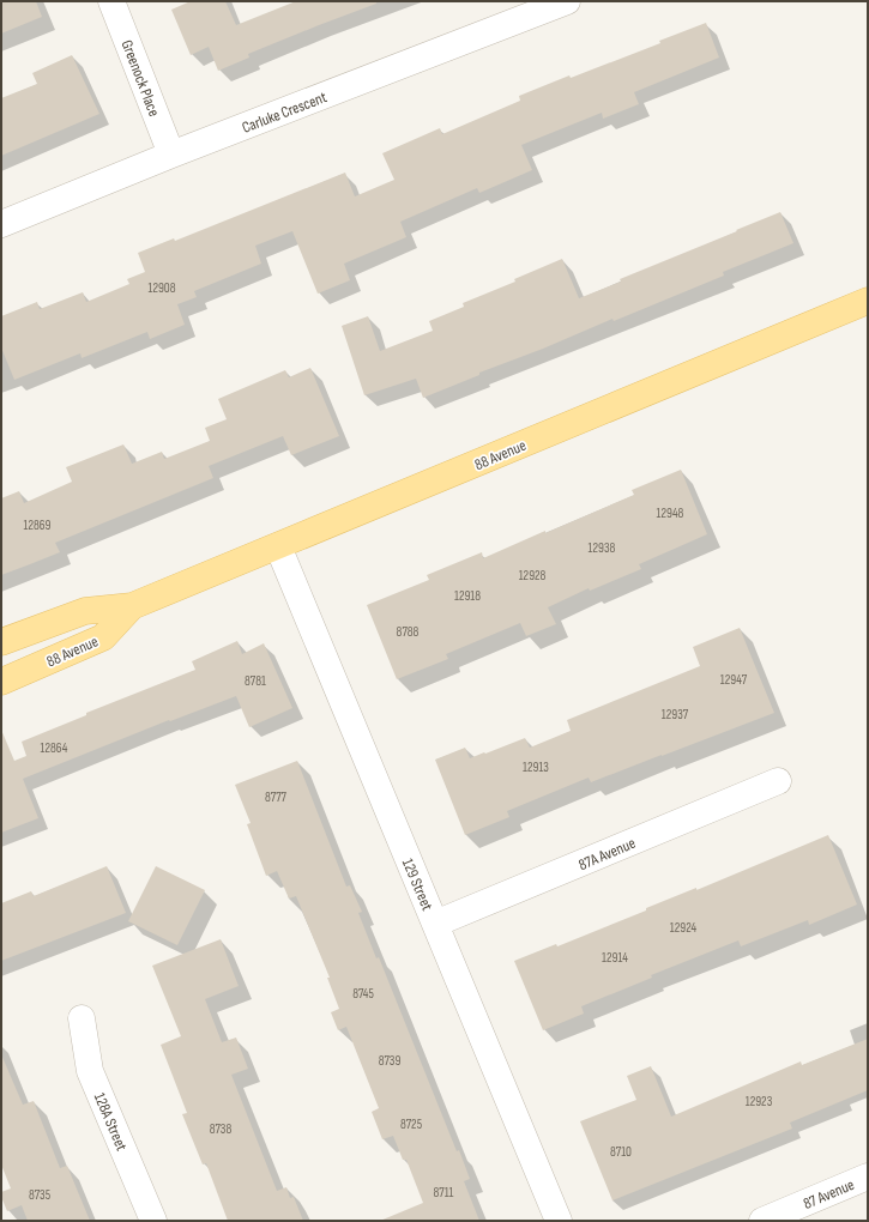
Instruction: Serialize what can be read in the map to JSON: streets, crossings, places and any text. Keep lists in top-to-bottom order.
{
  "streets": {
    "main road": ["88 Avenue"],
    "street": [
      "Greenock Place",
      "Carluke Crescent",
      "87A Avenue",
      "129 Street",
      "128A Street",
      "87 Avenue"
    ]
  },
  "crossings": [
    ["Greenock Place", "Carluke Crescent"],
    ["88 Avenue", "129 Street"],
    ["87A Avenue", "129 Street"]
  ],
  "house_numbers": [
    "12908",
    "12948",
    "12869",
    "12938",
    "12928",
    "12918",
    "8788",
    "12947",
    "8781",
    "12937",
    "12864",
    "12913",
    "8777",
    "12924",
    "12914",
    "8745",
    "8739",
    "12923",
    "8725",
    "8738",
    "8710",
    "8711",
    "8735"
  ]
}
